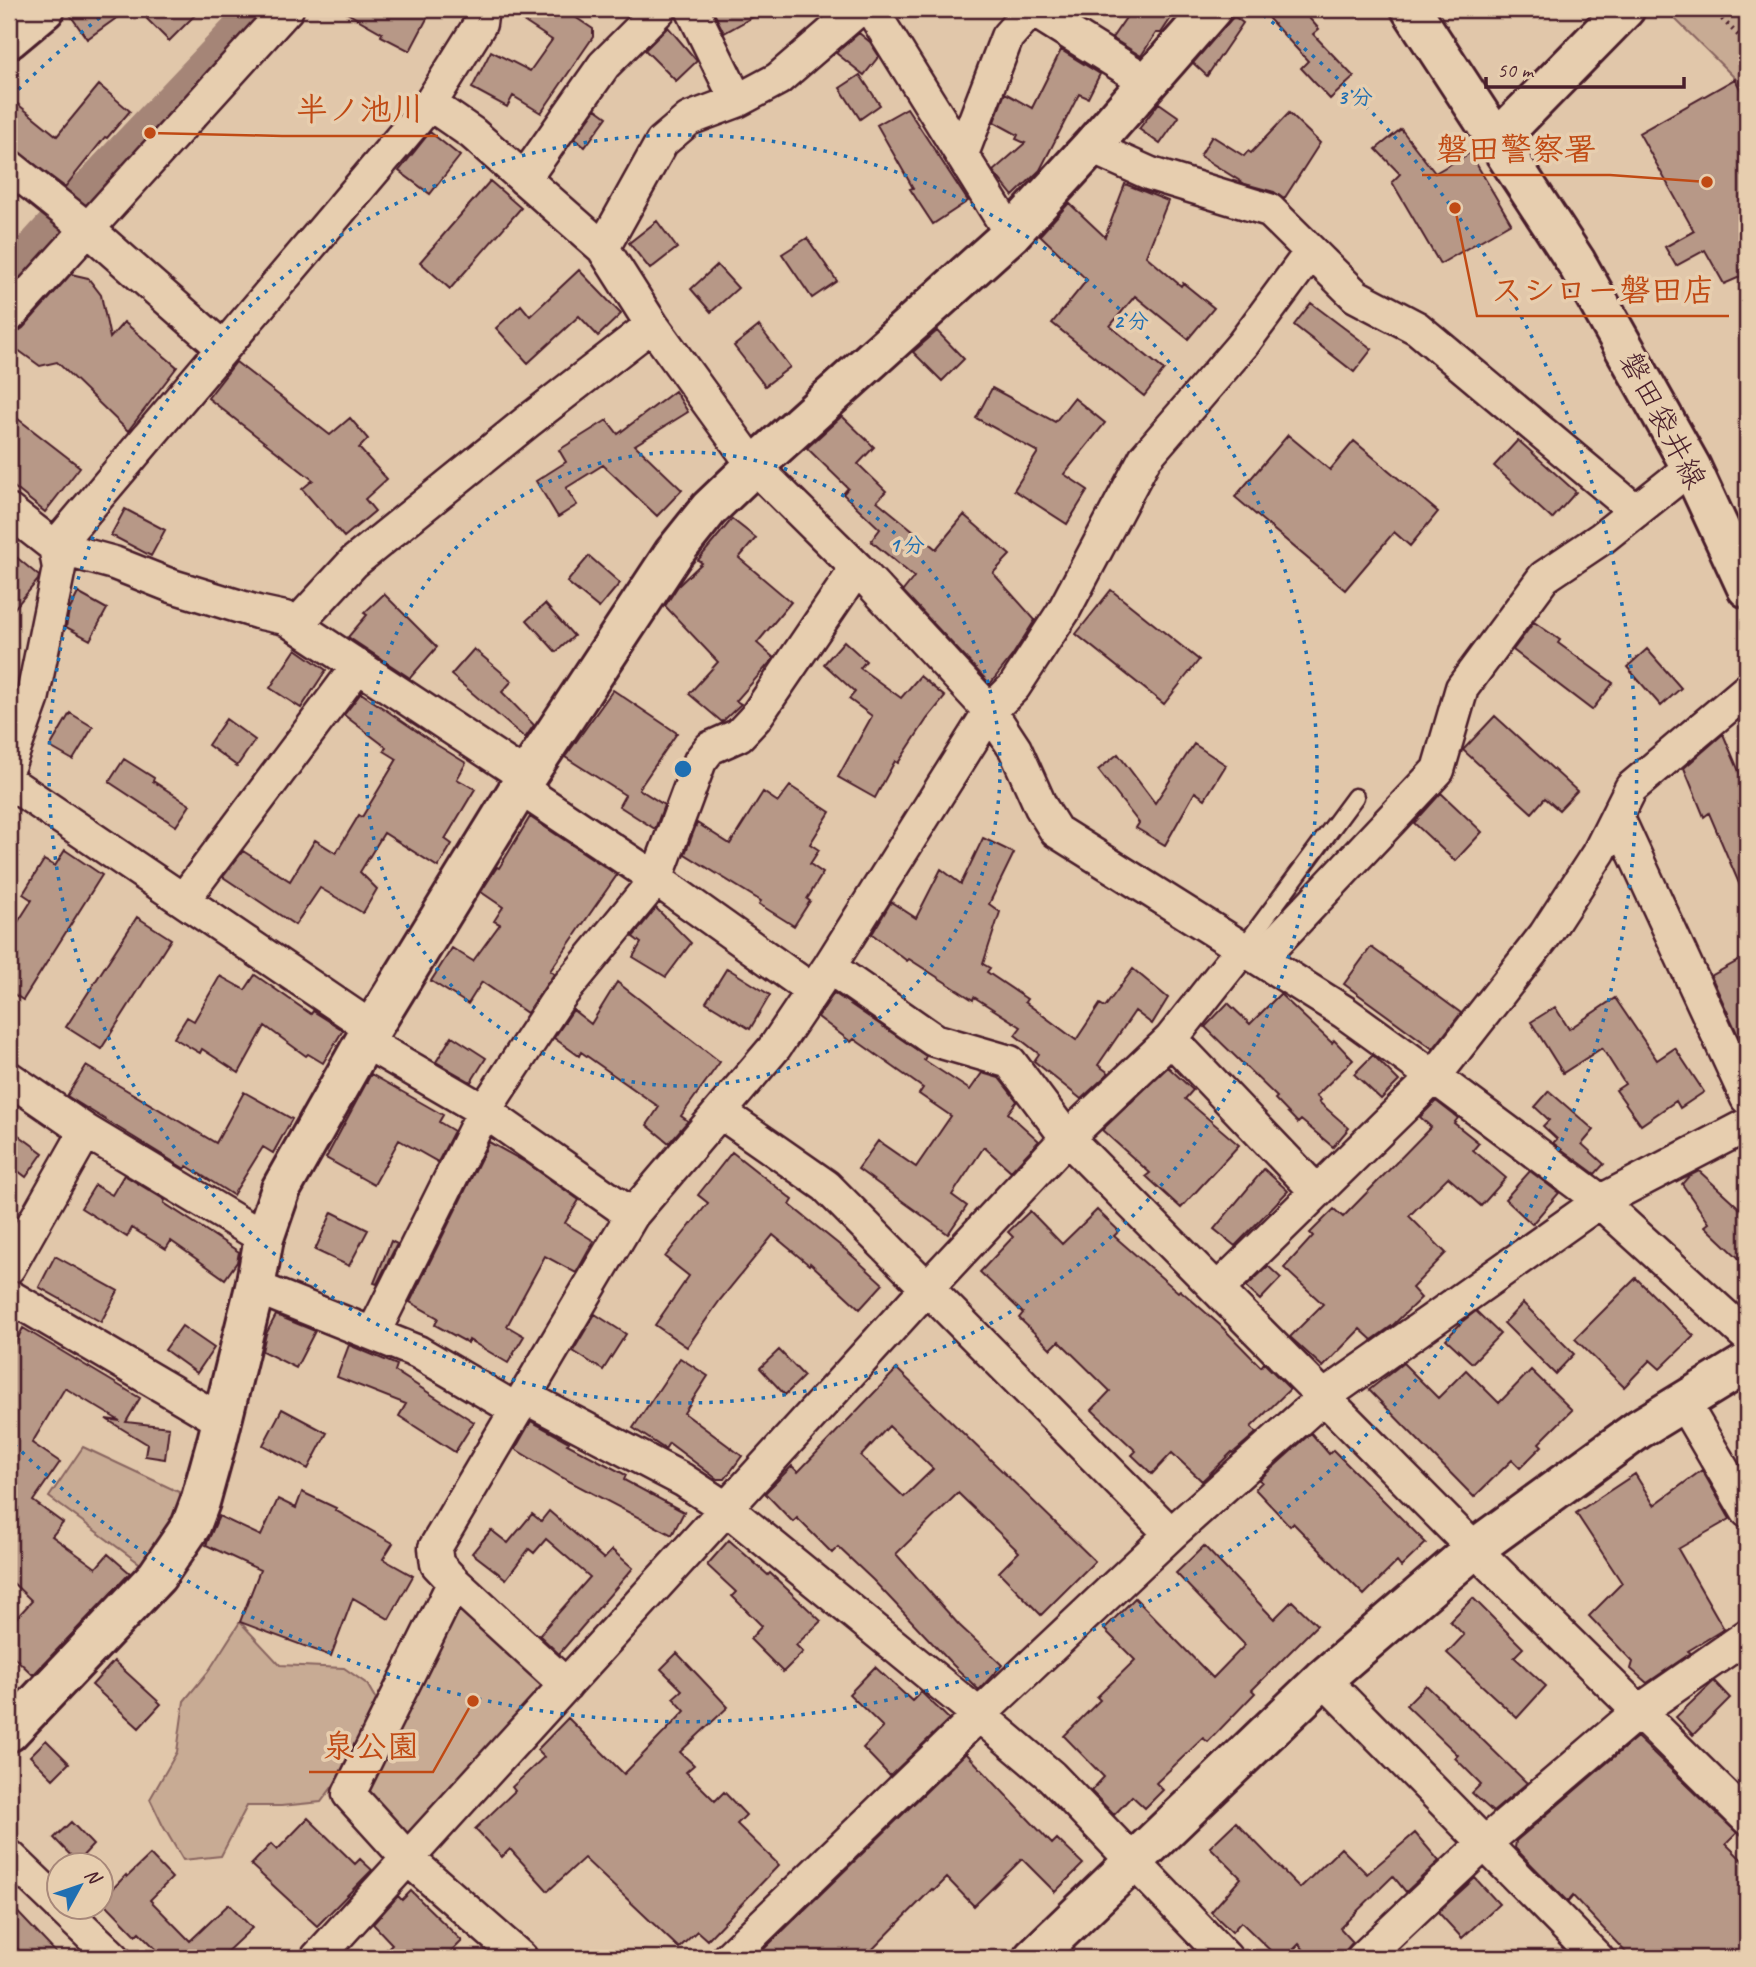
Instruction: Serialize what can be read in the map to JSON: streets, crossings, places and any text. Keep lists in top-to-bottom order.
{
  "streets": {
    "street": ["磐田袋井線"]
  },
  "places": [
    "半ノ池川",
    "磐田警察署",
    "スシロー磐田店",
    "泉公園"
  ],
  "scale_bar": "50 m",
  "north": "top right",
  "rings": ["3 分", "2 分", "1 分"]
}
